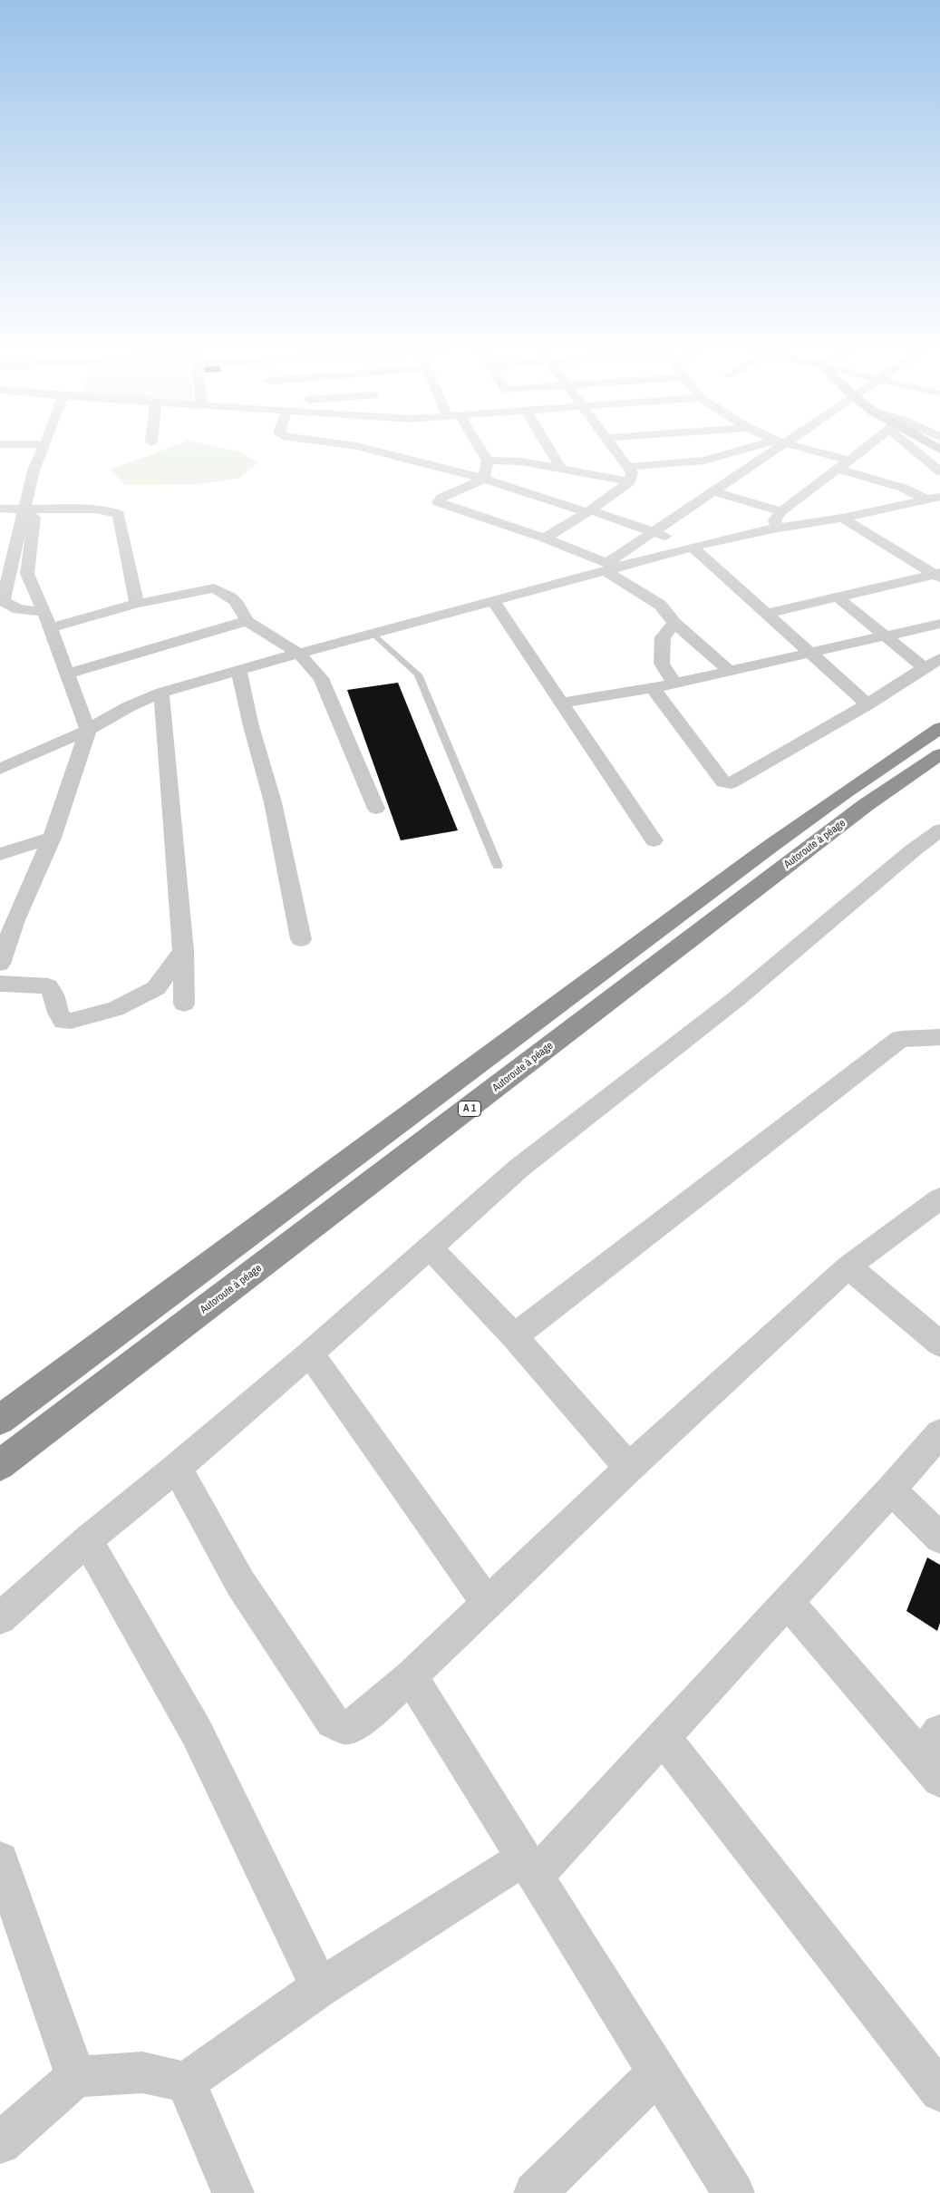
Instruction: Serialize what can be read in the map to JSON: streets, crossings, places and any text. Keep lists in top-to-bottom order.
{
  "streets": {
    "highway": ["Autoroute à péage", "A 1"]
  }
}
